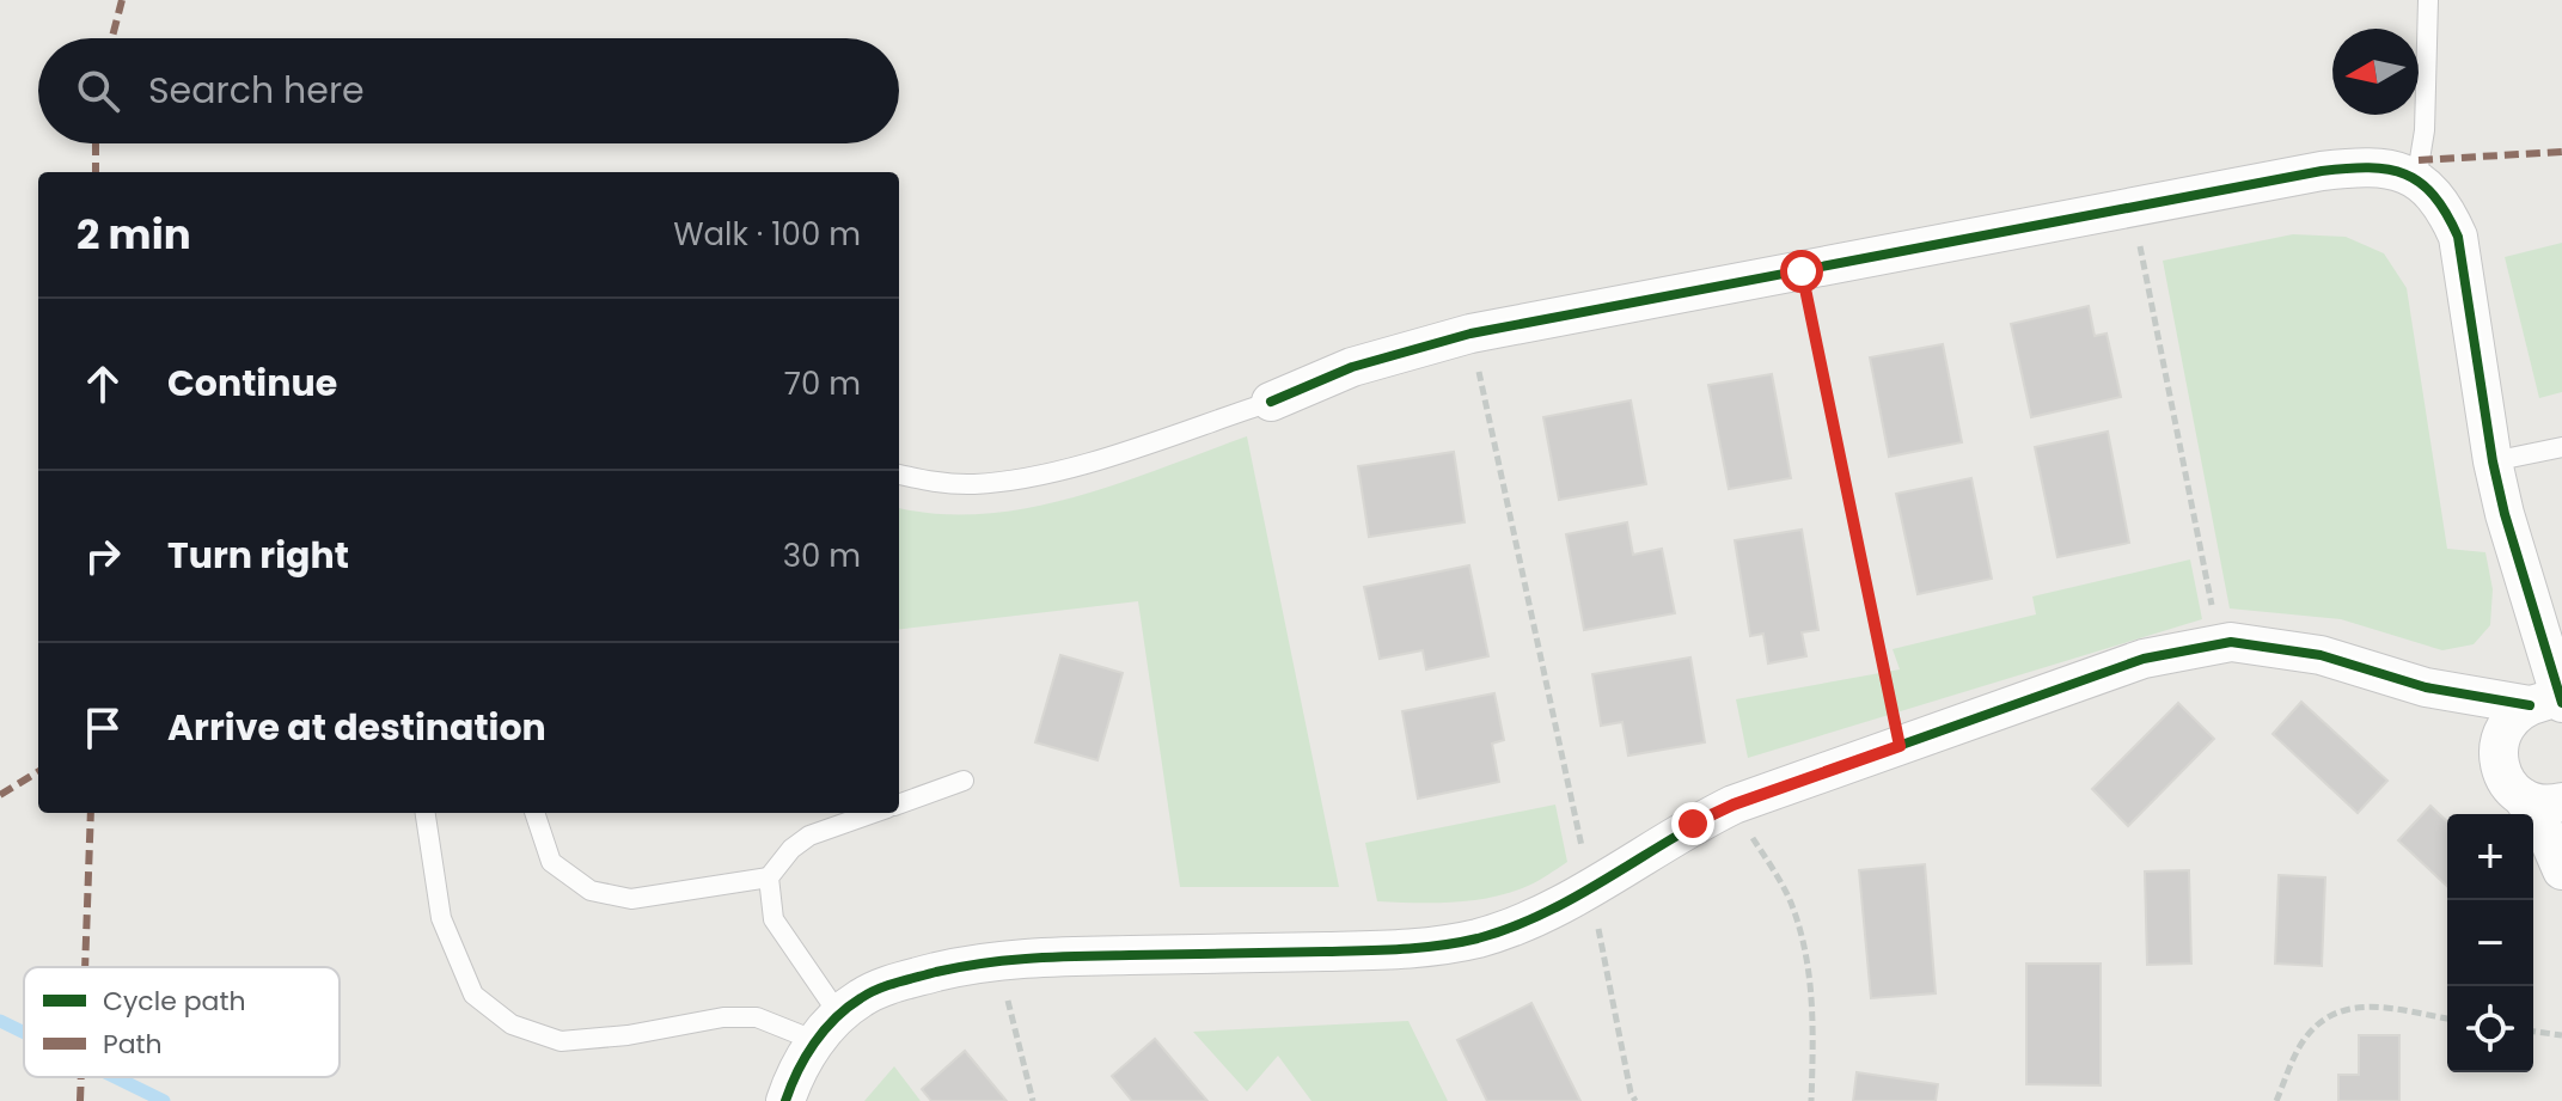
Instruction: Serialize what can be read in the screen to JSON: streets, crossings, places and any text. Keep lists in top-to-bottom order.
{
  "legend": ["Cycle path", "Path"],
  "north": "left",
  "page": {
    "search": "Search here",
    "heading": ["2 min", "Walk · 100 m"],
    "list": [
      ["Continue", "70 m"],
      ["Turn right", "30 m"],
      "Arrive at destination"
    ],
    "map_buttons": ["+", "−"]
  }
}
